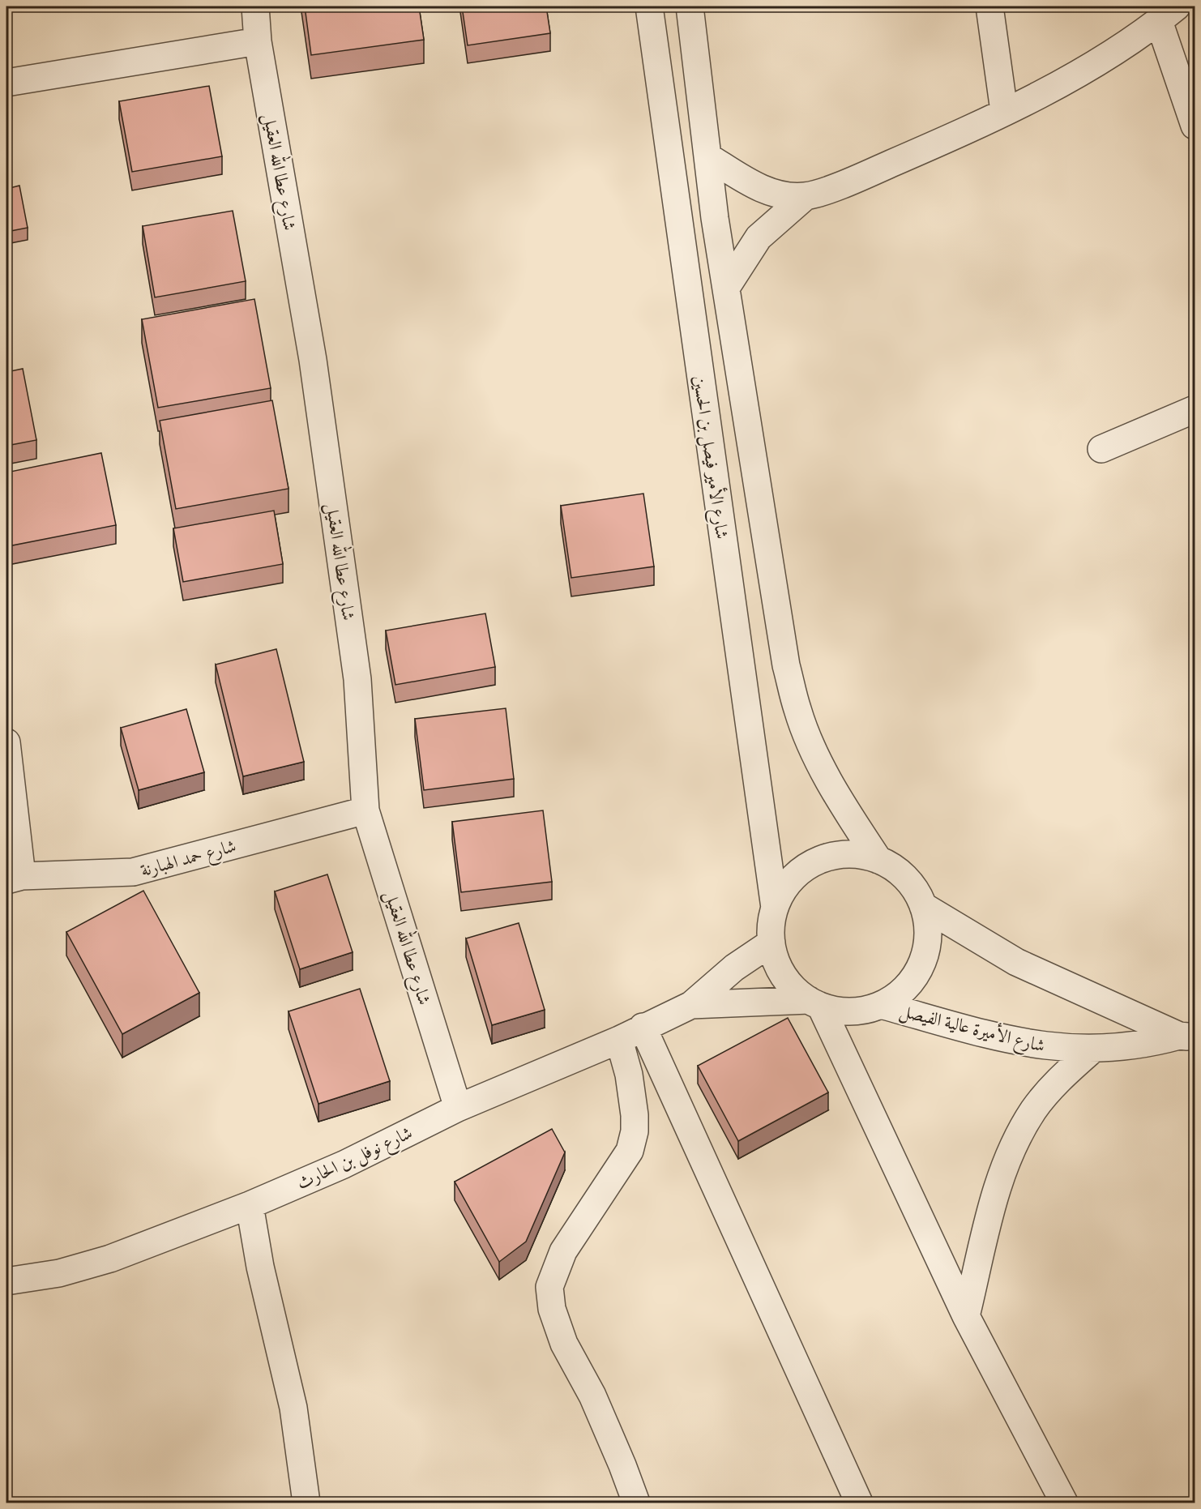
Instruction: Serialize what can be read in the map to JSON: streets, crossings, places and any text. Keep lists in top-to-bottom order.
{
  "streets": {
    "street": [
      "شارع عطا الله العقيل",
      "شارع الأمير فيصل بن الحسين",
      "شارع حمد الهبارنة",
      "شارع الأميرة عالية الفيصل",
      "شارع نوفل بن الحارث"
    ]
  },
  "crossings": [
    ["شارع عطا الله العقيل", "شارع حمد الهبارنة"],
    ["شارع عطا الله العقيل", "شارع نوفل بن الحارث"],
    ["شارع الأمير فيصل بن الحسين", "شارع الأميرة عالية الفيصل"],
    ["شارع الأمير فيصل بن الحسين", "شارع نوفل بن الحارث"],
    ["شارع الأميرة عالية الفيصل", "شارع نوفل بن الحارث"]
  ]
}
